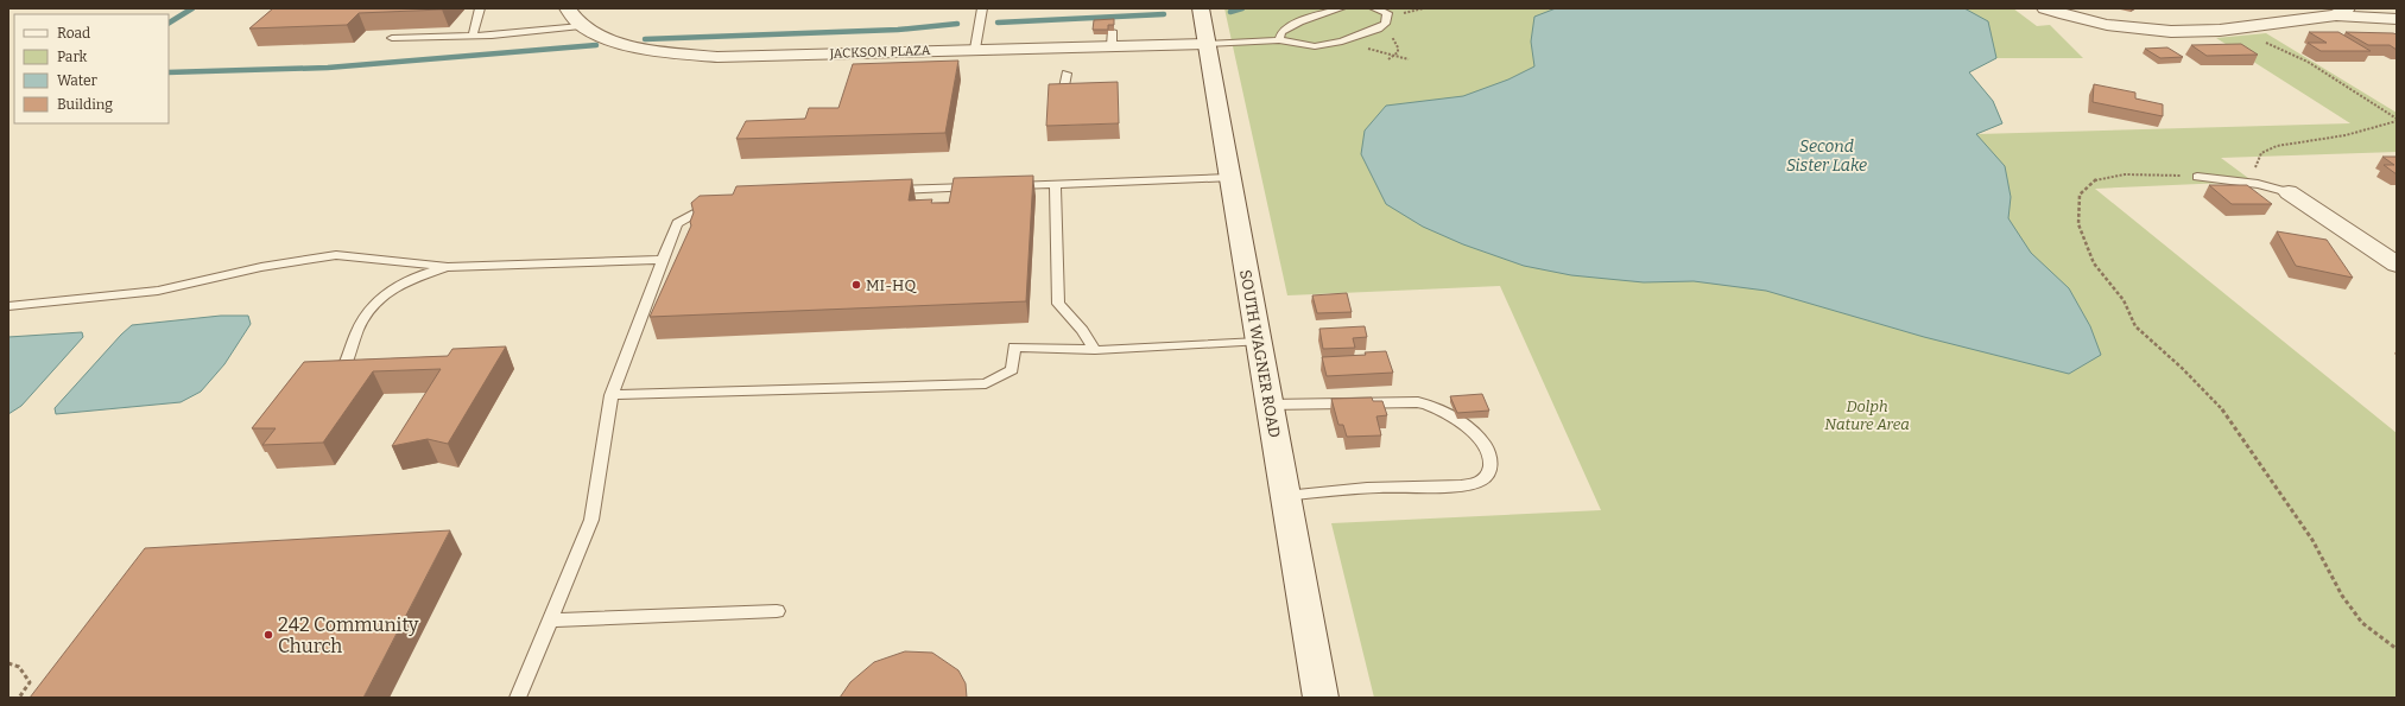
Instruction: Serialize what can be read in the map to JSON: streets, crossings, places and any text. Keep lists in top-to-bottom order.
{
  "streets": {
    "main road": ["SOUTH WAGNER ROAD"],
    "street": ["JACKSON PLAZA"]
  },
  "crossings": [
    ["JACKSON PLAZA", "SOUTH WAGNER ROAD"]
  ],
  "water": ["Second Sister Lake"],
  "parks": ["Dolph Nature Area"],
  "places": ["MI-HQ", "242 Community Church"],
  "legend": [
    "Road",
    "Park",
    "Water",
    "Building"
  ]
}
